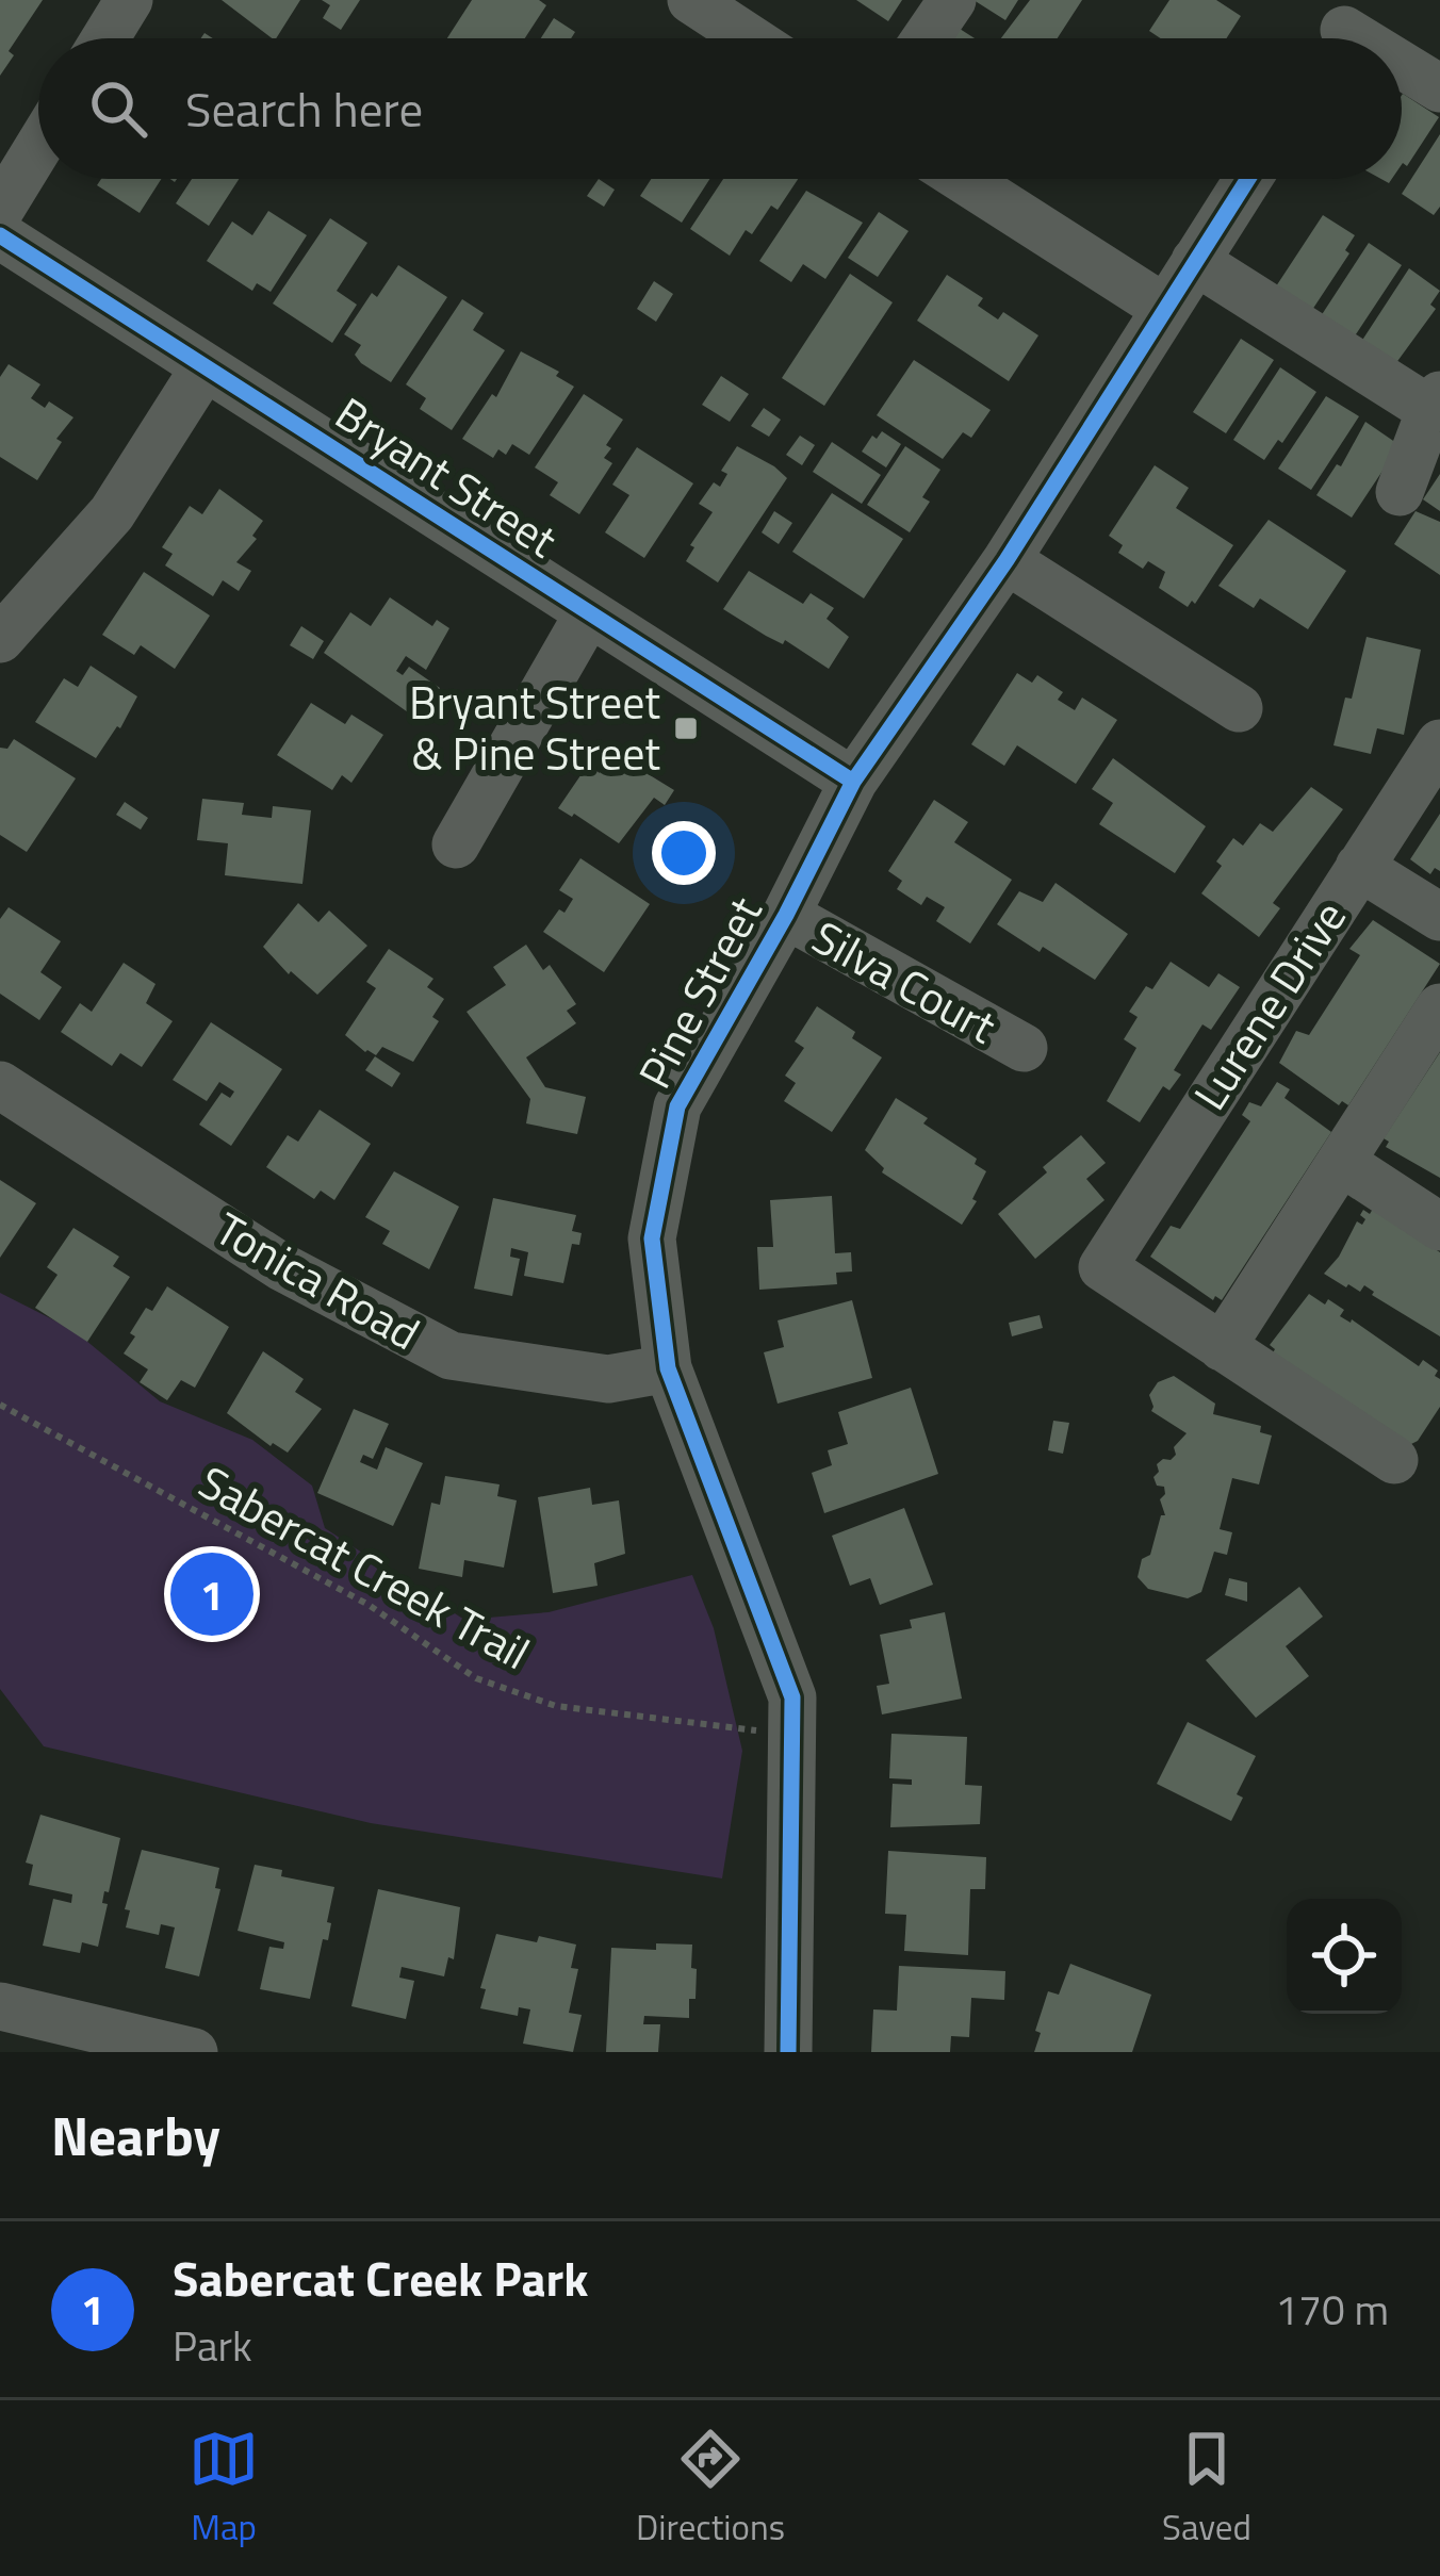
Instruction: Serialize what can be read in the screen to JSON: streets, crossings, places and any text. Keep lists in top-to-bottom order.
{
  "streets": {
    "street": [
      "Bryant Street",
      "Silva Court",
      "Pine Street",
      "Lurene Drive",
      "Tonica Road"
    ],
    "path": ["Sabercat Creek Trail"]
  },
  "crossings": [
    ["Bryant Street", "Pine Street"],
    ["Silva Court", "Pine Street"],
    ["Pine Street", "Tonica Road"],
    ["Pine Street", "Sabercat Creek Trail"]
  ],
  "places": {
    "transit": ["Bryant Street & Pine Street"]
  },
  "page": {
    "search": "Search here",
    "pins": "1",
    "heading": "Nearby",
    "list": [
      {
        "mark": "1",
        "name": "Sabercat Creek Park",
        "note": "Park",
        "value": "170 m"
      }
    ],
    "nav": ["Map", "Directions", "Saved"]
  }
}
